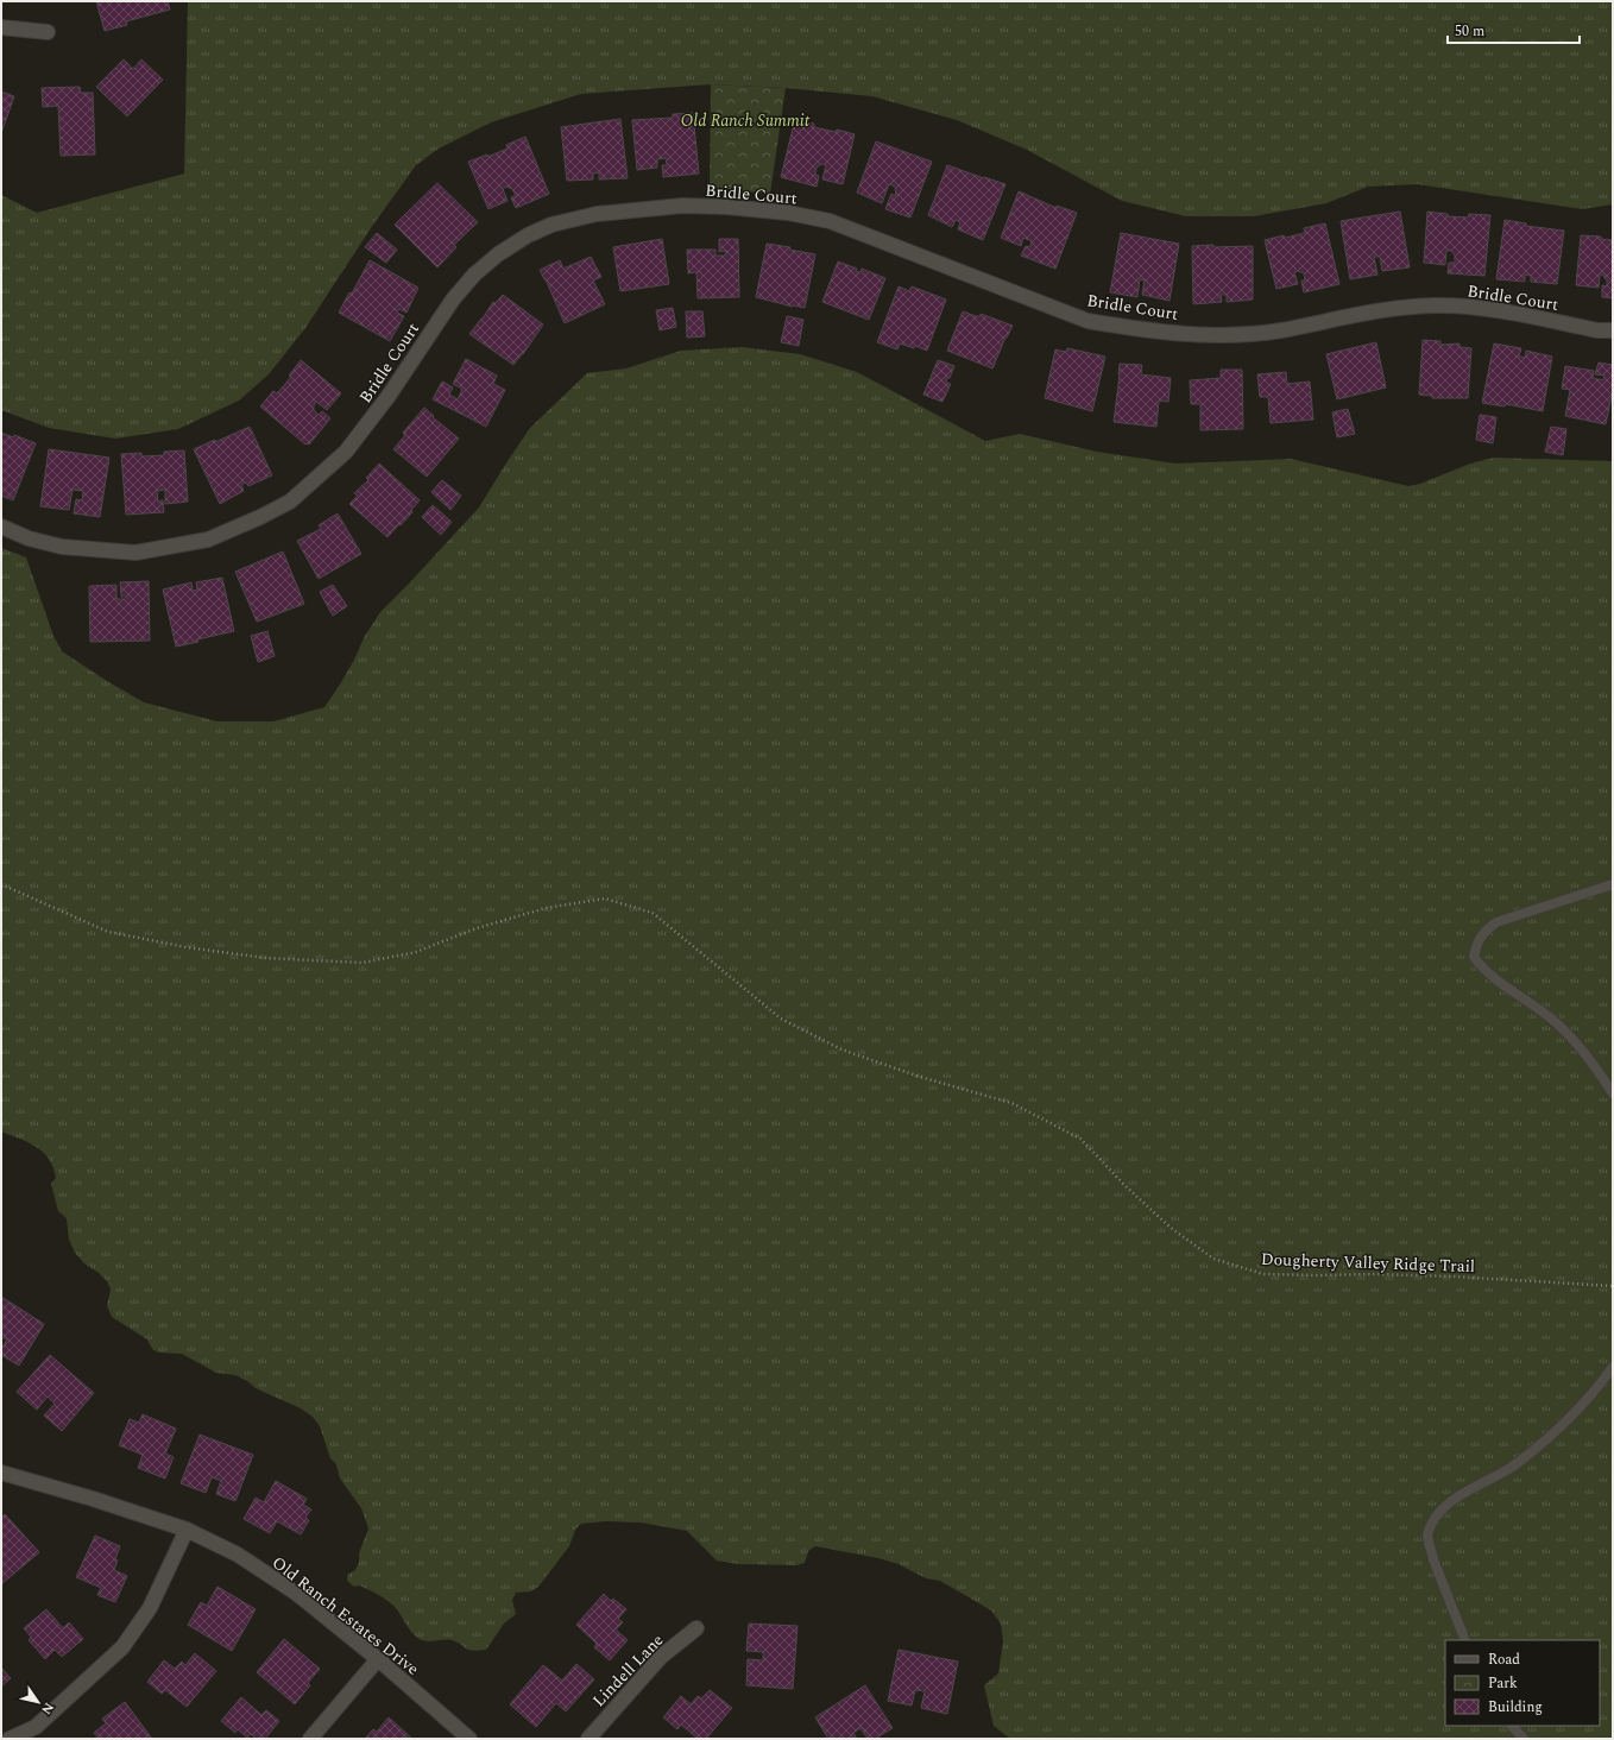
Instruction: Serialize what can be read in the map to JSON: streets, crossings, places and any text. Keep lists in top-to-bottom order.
{
  "streets": {
    "street": ["Bridle Court", "Old Ranch Estates Drive", "Lindell Lane"],
    "path": ["Dougherty Valley Ridge Trail"]
  },
  "parks": ["Old Ranch Summit"],
  "legend": ["Road", "Park", "Building"],
  "scale_bar": "50 m",
  "north": "bottom right"
}
